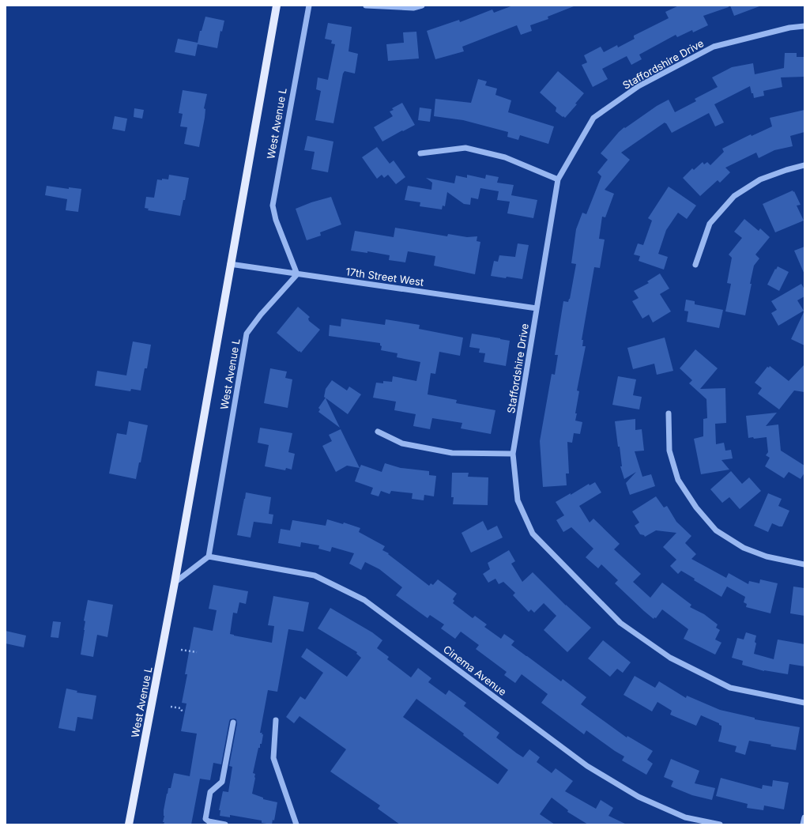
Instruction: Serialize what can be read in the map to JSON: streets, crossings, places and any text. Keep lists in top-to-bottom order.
{
  "streets": {
    "main road": ["West Avenue L"],
    "street": ["Staffordshire Drive", "17th Street West", "Cinema Avenue"]
  },
  "crossings": [
    ["Staffordshire Drive", "17th Street West"],
    ["West Avenue L", "17th Street West"],
    ["West Avenue L", "Cinema Avenue"]
  ]
}
